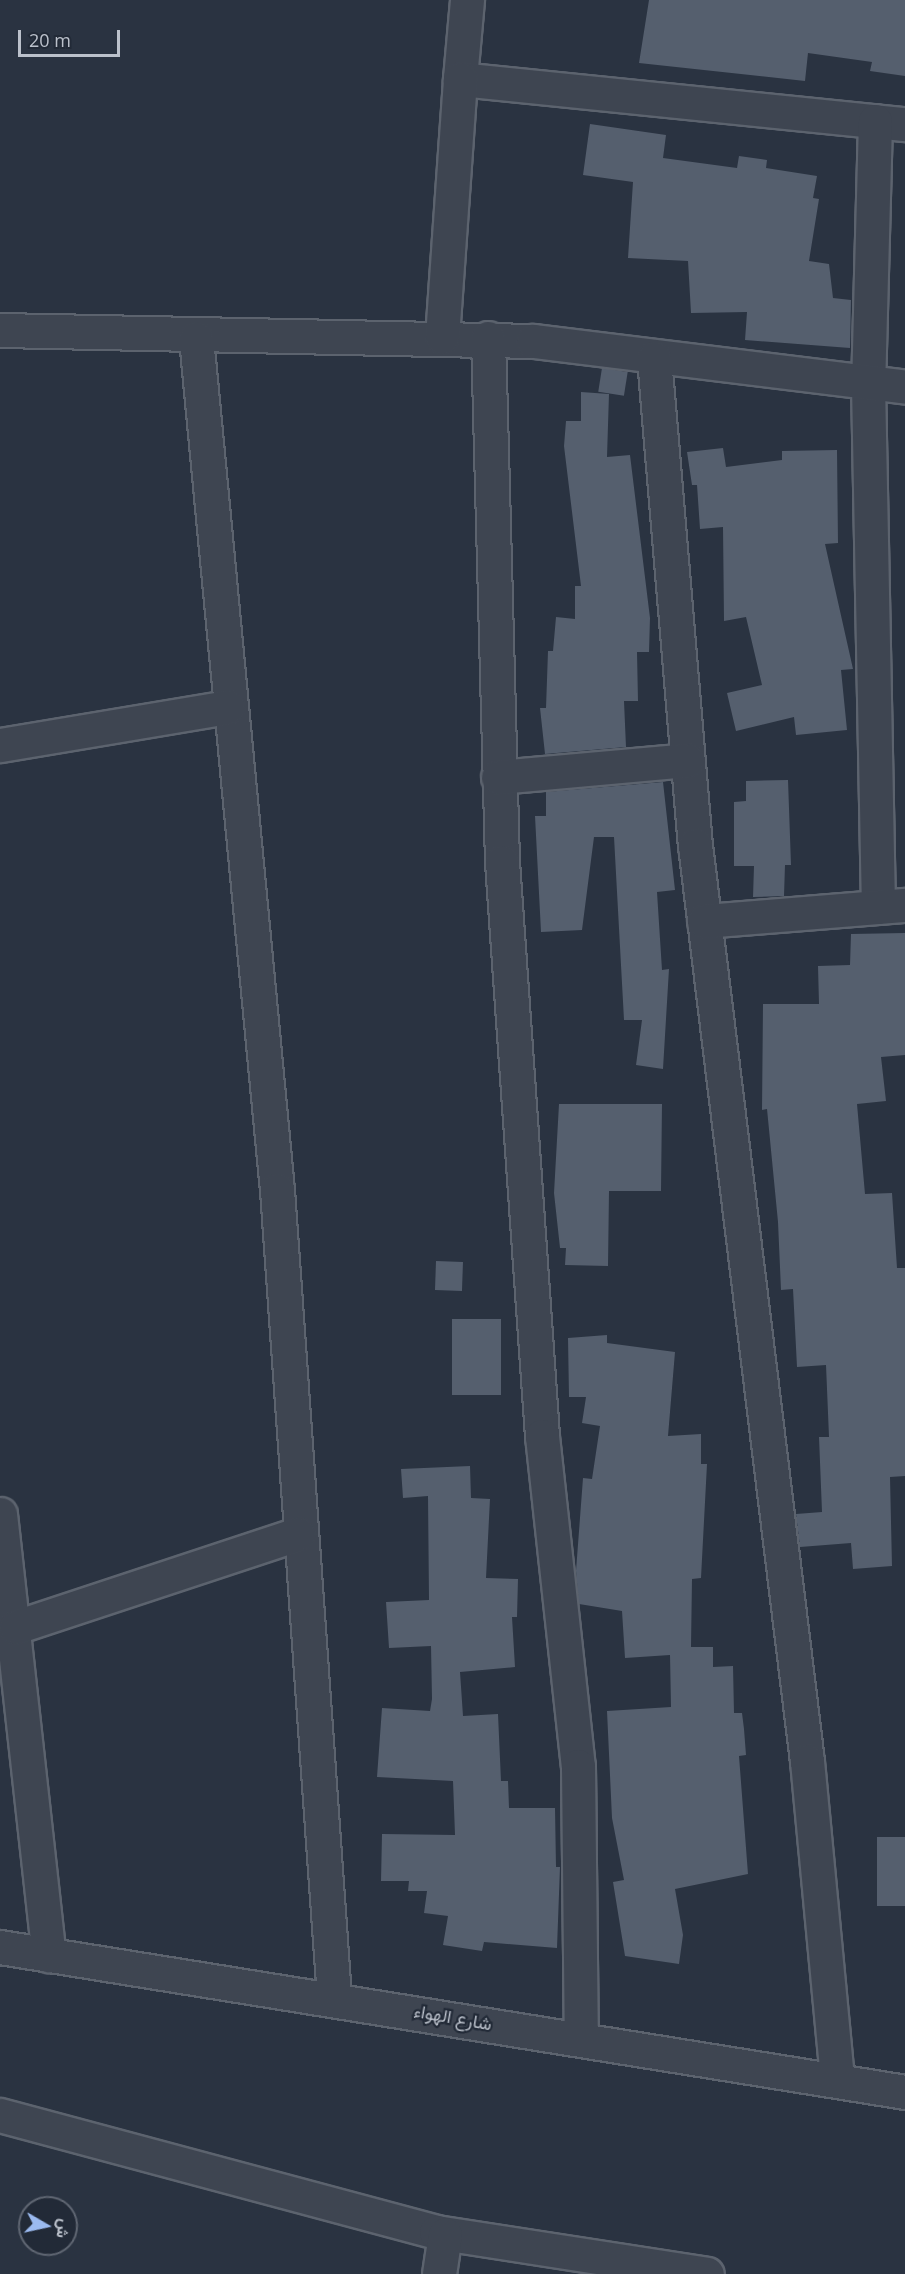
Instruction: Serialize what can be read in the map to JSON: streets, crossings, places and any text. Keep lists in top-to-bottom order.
{
  "streets": {
    "street": ["شارع الهواء"]
  },
  "scale_bar": "20 m",
  "north": "right"
}
